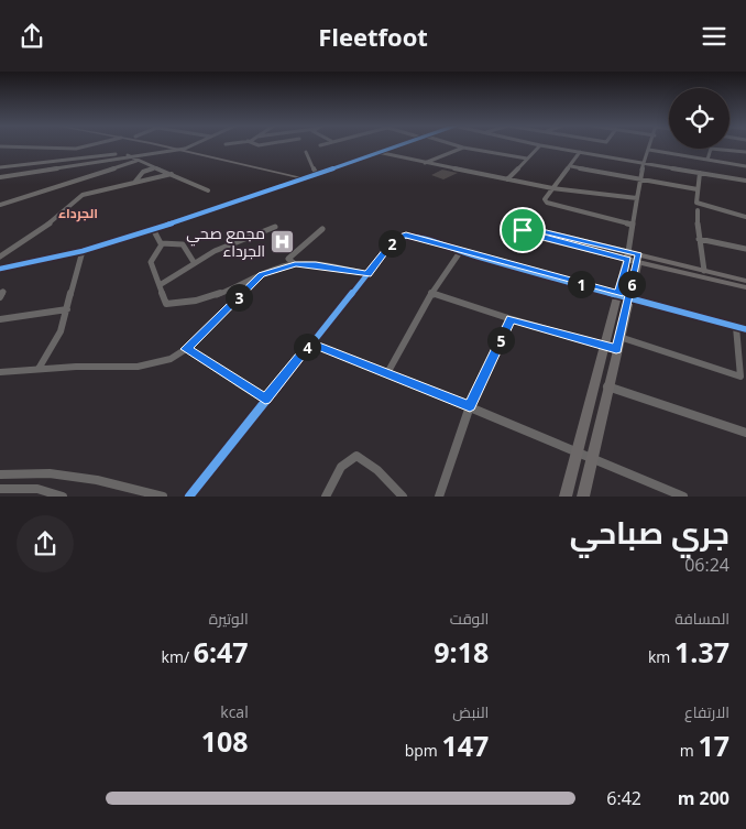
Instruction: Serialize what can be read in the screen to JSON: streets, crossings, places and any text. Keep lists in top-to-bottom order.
{
  "districts": ["الجرداء"],
  "places": {
    "hospital": ["مجمع صحي الجرداء"]
  },
  "page": {
    "header": "Fleetfoot",
    "pins": [
      "2",
      "1",
      "6",
      "3",
      "5",
      "4"
    ],
    "heading": ["جري صباحي", "06:24"],
    "stats": [
      ["المسافة", "1.37 km"],
      ["الوقت", "9:18"],
      ["الوتيرة", "6:47 /km"],
      ["الارتفاع", "17 m"],
      ["النبض", "147 bpm"],
      ["kcal", "108"]
    ],
    "list": [
      {
        "name": "200 m",
        "note": "6:42"
      }
    ]
  }
}
